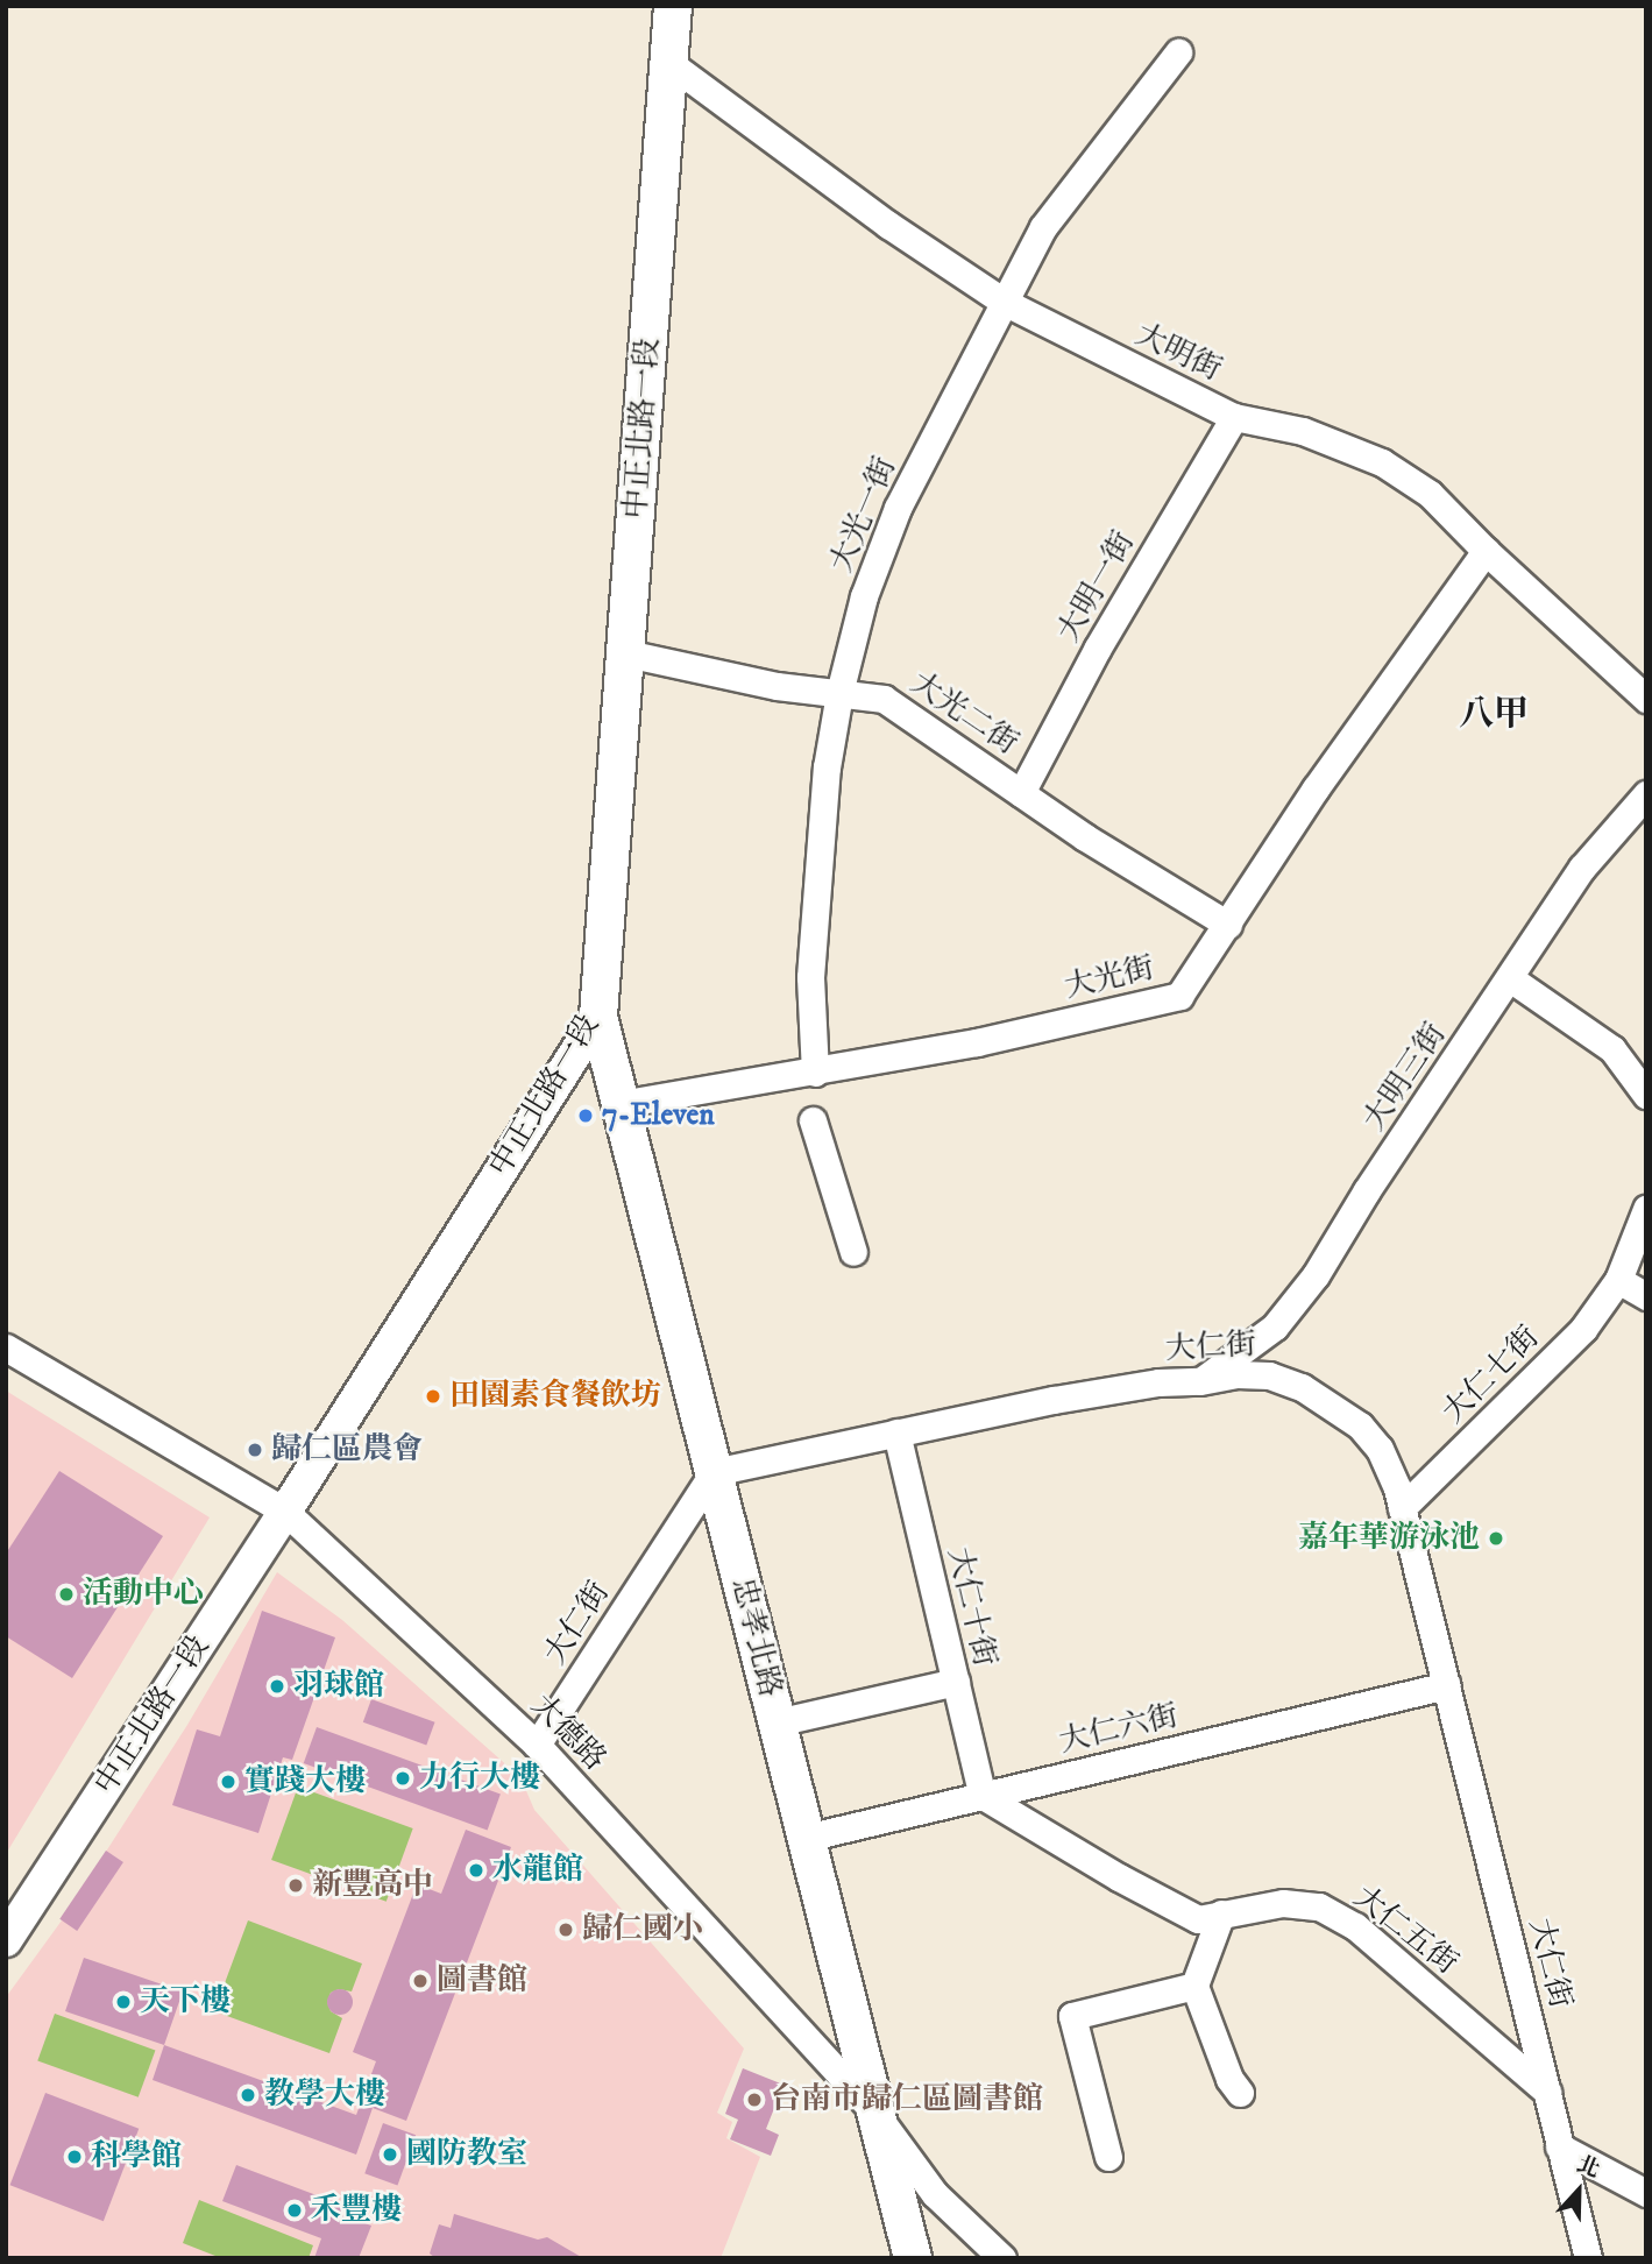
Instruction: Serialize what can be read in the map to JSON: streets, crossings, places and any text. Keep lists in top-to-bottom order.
{
  "streets": {
    "main road": ["中正北路一段", "忠孝北路"],
    "street": [
      "大明街",
      "大光一街",
      "大明一街",
      "大光二街",
      "大光街",
      "大明三街",
      "大仁街",
      "大仁七街",
      "大仁十街",
      "大仁六街",
      "大德路",
      "大仁五街"
    ]
  },
  "crossings": [
    ["大明街", "中正北路一段"],
    ["大明街", "大光一街"],
    ["大明街", "大明一街"],
    ["大明街", "大光街"],
    ["中正北路一段", "大光二街"],
    ["中正北路一段", "忠孝北路"],
    ["中正北路一段", "大德路"],
    ["大光一街", "大光二街"],
    ["大光一街", "大光街"],
    ["大明一街", "大光二街"],
    ["大光二街", "大光街"],
    ["大光街", "忠孝北路"],
    ["大明三街", "大仁街"],
    ["大仁街", "大仁七街"],
    ["大仁街", "大仁十街"],
    ["大仁街", "忠孝北路"],
    ["大仁街", "大仁六街"],
    ["大仁街", "大德路"],
    ["大仁街", "大仁五街"],
    ["大仁十街", "大仁六街"],
    ["大仁十街", "大仁五街"],
    ["忠孝北路", "大仁六街"],
    ["忠孝北路", "大德路"],
    ["大仁六街", "大仁五街"]
  ],
  "districts": ["八甲"],
  "places": [
    "7-Eleven",
    "田園素食餐飲坊",
    "歸仁區農會",
    "嘉年華游泳池",
    "活動中心",
    "羽球館",
    "力行大樓",
    "實踐大樓",
    "水龍館",
    "新豐高中",
    "歸仁國小",
    "圖書館",
    "天下樓",
    "教學大樓",
    "台南市歸仁區圖書館",
    "國防教室",
    "科學館",
    "禾豐樓"
  ],
  "north": "top"
}
